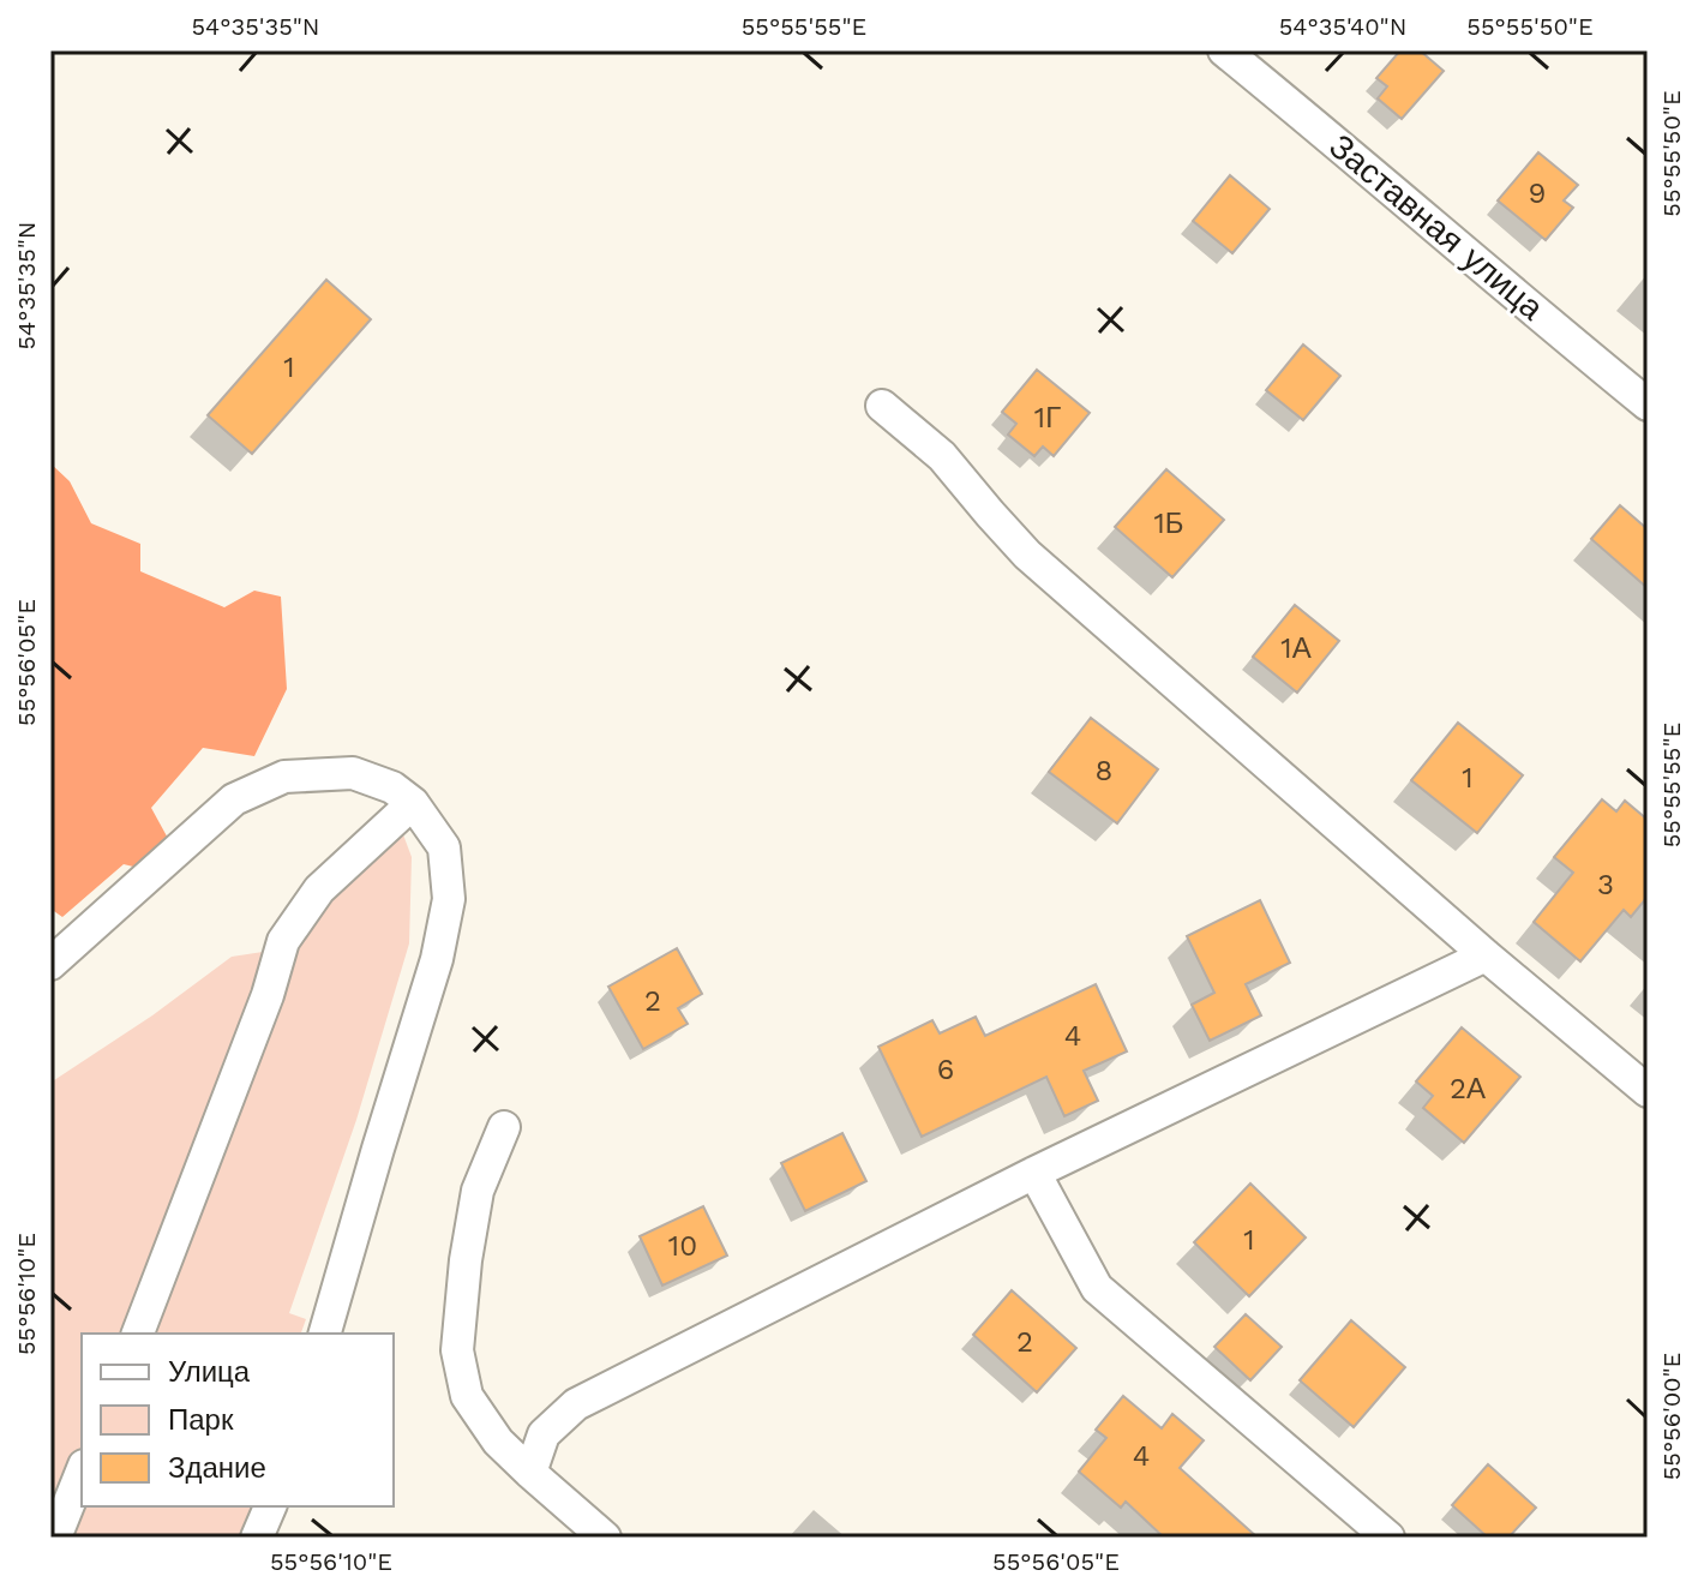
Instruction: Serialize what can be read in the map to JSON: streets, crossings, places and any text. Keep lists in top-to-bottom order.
{
  "streets": {
    "street": ["Заставная улица"]
  },
  "house_numbers": [
    "9",
    "1",
    "1Г",
    "1Б",
    "1А",
    "8",
    "1",
    "3",
    "2",
    "4",
    "6",
    "2А",
    "1",
    "10",
    "2",
    "4"
  ],
  "legend": ["Улица", "Парк", "Здание"],
  "coordinates": [
    "54°35'35\"N",
    "55°55'55\"E",
    "54°35'40\"N",
    "55°55'50\"E",
    "55°56'05\"E",
    "55°56'10\"E",
    "55°56'00\"E"
  ]
}
